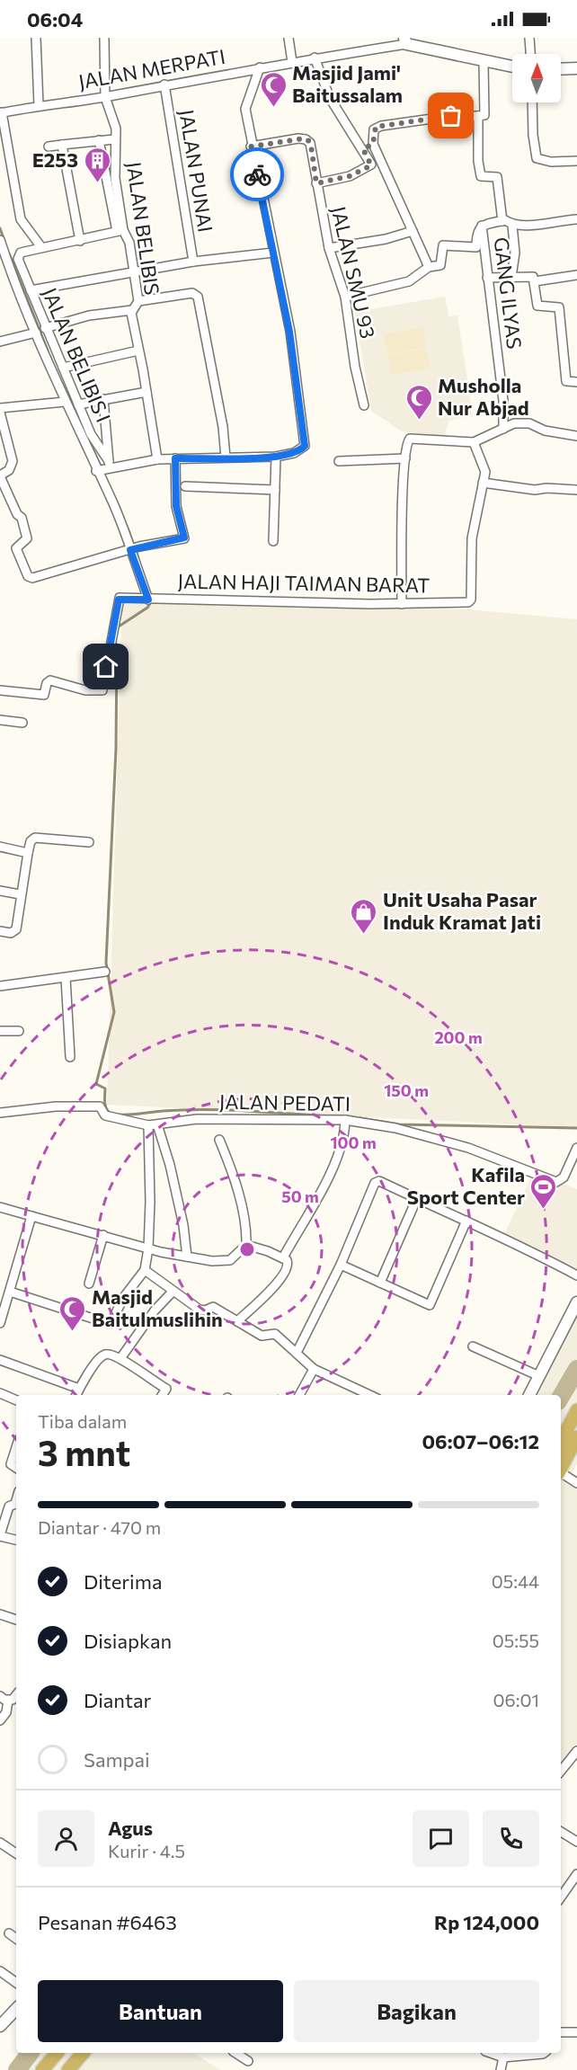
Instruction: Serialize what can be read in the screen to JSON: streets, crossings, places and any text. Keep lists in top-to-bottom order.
{
  "streets": {
    "street": [
      "JALAN MERPATI",
      "JALAN PUNAI",
      "JALAN BELIBIS",
      "JALAN SMU 93",
      "GANG ILYAS",
      "JALAN BELIBIS I",
      "JALAN HAJI TAIMAN BARAT",
      "JALAN PEDATI"
    ]
  },
  "crossings": [
    ["JALAN MERPATI", "JALAN PUNAI"],
    ["JALAN MERPATI", "JALAN BELIBIS"],
    ["JALAN PUNAI", "JALAN BELIBIS"],
    ["JALAN PUNAI", "JALAN BELIBIS I"]
  ],
  "places": {
    "mosque": ["Masjid Jami' Baitussalam", "Musholla Nur Abjad", "Masjid Baitulmuslihin"],
    "building": ["E253"],
    "shop": ["Unit Usaha Pasar Induk Kramat Jati"],
    "sports": ["Kafila Sport Center"]
  },
  "north": "top",
  "page": {
    "status": "06:04",
    "heading": ["3 mnt", "Tiba dalam", "06:07–06:12"],
    "panel": [
      "Agus",
      "Kurir · 4.5",
      "Pesanan #6463",
      "Rp 124,000"
    ],
    "bar": "Diantar · 470 m",
    "list": [
      ["Diterima", "05:44"],
      ["Disiapkan", "05:55"],
      ["Diantar", "06:01"],
      "Sampai"
    ],
    "buttons": ["Bantuan", "Bagikan"]
  },
  "rings": [
    "200 m",
    "150 m",
    "100 m",
    "50 m"
  ]
}
